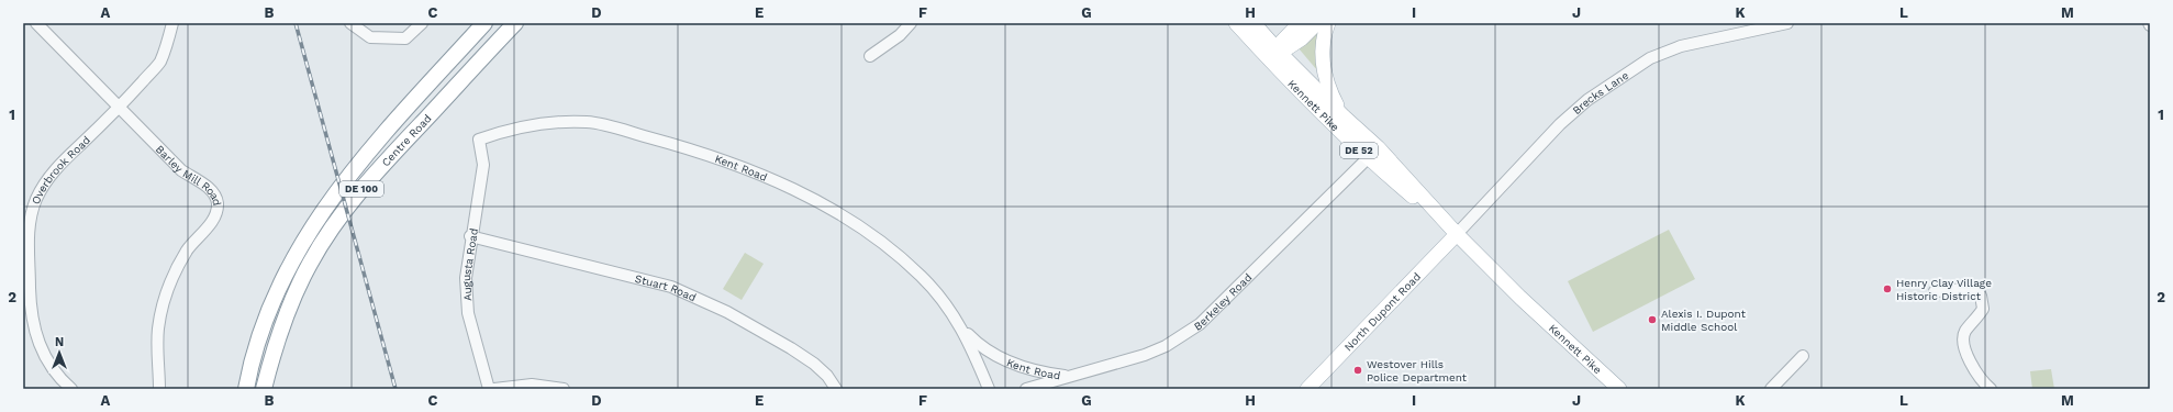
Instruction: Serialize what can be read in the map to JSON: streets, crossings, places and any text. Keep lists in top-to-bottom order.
{
  "streets": {
    "highway": ["Centre Road", "DE 100"],
    "main road": ["Kennett Pike", "DE 52", "North Dupont Road"],
    "street": [
      "Brecks Lane",
      "Kent Road",
      "Overbrook Road",
      "Barley Mill Road",
      "Augusta Road",
      "Stuart Road",
      "Berkeley Road"
    ]
  },
  "crossings": [
    ["Brecks Lane", "Kennett Pike"],
    ["Brecks Lane", "North Dupont Road"],
    ["Kennett Pike", "Berkeley Road"],
    ["Kennett Pike", "North Dupont Road"],
    ["Kent Road", "Augusta Road"],
    ["Kent Road", "Berkeley Road"],
    ["Overbrook Road", "Barley Mill Road"],
    ["Augusta Road", "Stuart Road"]
  ],
  "places": ["Henry Clay Village Historic District", "Alexis I. Dupont Middle School", "Westover Hills Police Department"],
  "north": "top",
  "grid": {
    "columns": [
      "A",
      "B",
      "C",
      "D",
      "E",
      "F",
      "G",
      "H",
      "I",
      "J",
      "K",
      "L",
      "M"
    ],
    "rows": ["1", "2"]
  }
}
